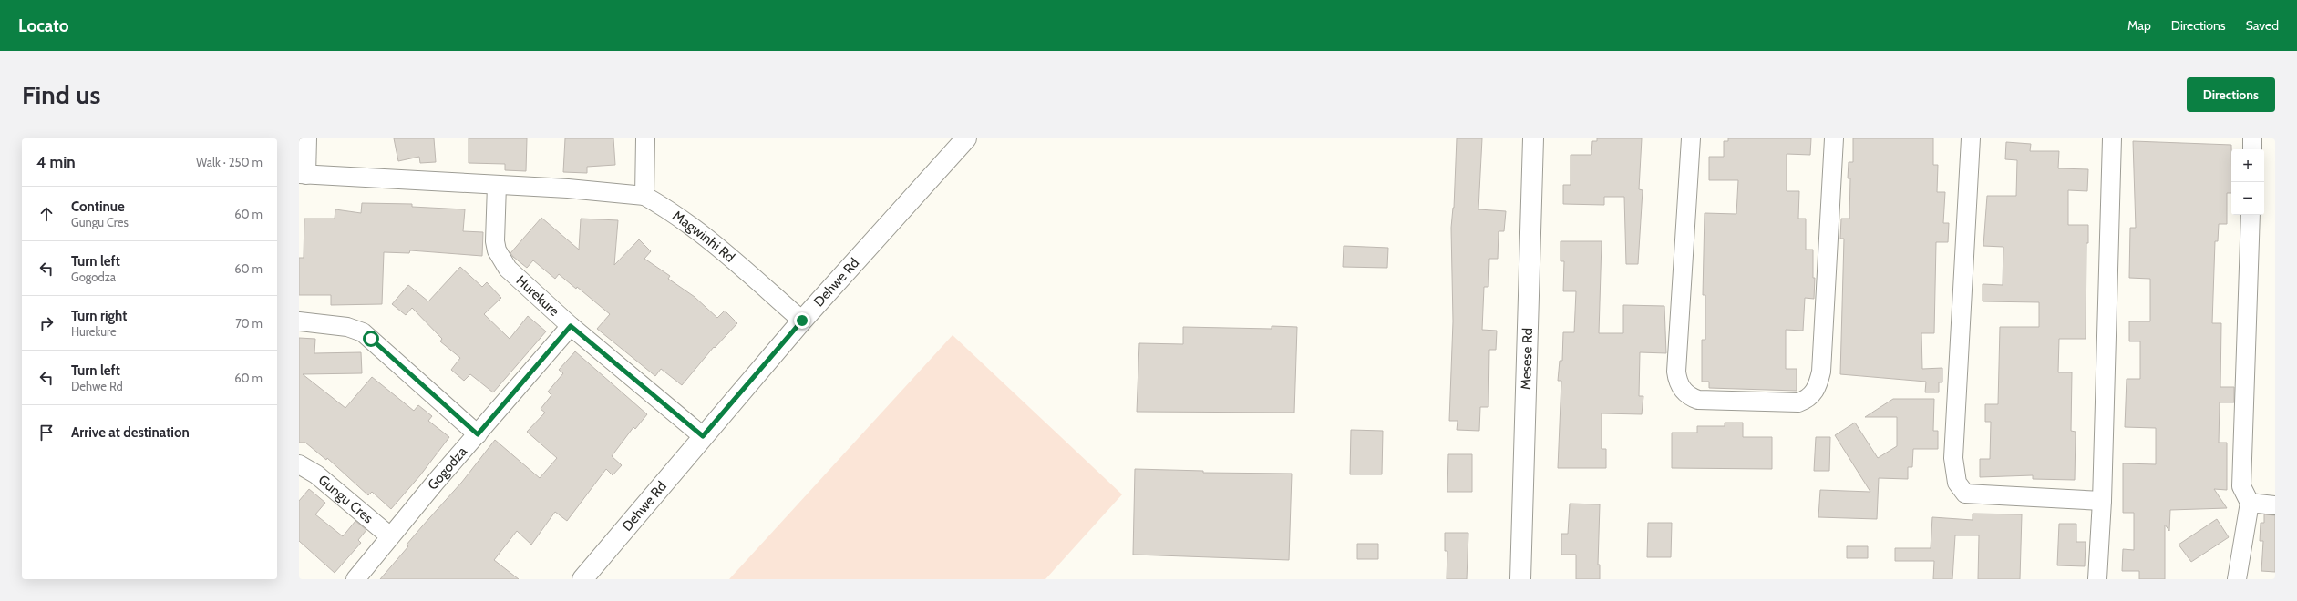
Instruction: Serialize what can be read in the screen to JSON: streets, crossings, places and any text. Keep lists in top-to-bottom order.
{
  "streets": {
    "street": [
      "Magwinhi Rd",
      "Dehwe Rd",
      "Hurekure",
      "Mesese Rd",
      "Gogodza",
      "Gungu Cres"
    ]
  },
  "crossings": [
    ["Magwinhi Rd", "Dehwe Rd"],
    ["Dehwe Rd", "Hurekure"],
    ["Hurekure", "Gogodza"],
    ["Gogodza", "Gungu Cres"]
  ],
  "page": {
    "header": "Locato",
    "nav": ["Map", "Directions", "Saved"],
    "buttons": "Directions",
    "title": "Find us",
    "heading": ["4 min", "Walk · 250 m"],
    "map_buttons": ["+", "−"],
    "list": [
      ["Continue", "Gungu Cres", "60 m"],
      ["Turn left", "Gogodza", "60 m"],
      ["Turn right", "Hurekure", "70 m"],
      ["Turn left", "Dehwe Rd", "60 m"],
      "Arrive at destination"
    ]
  }
}
